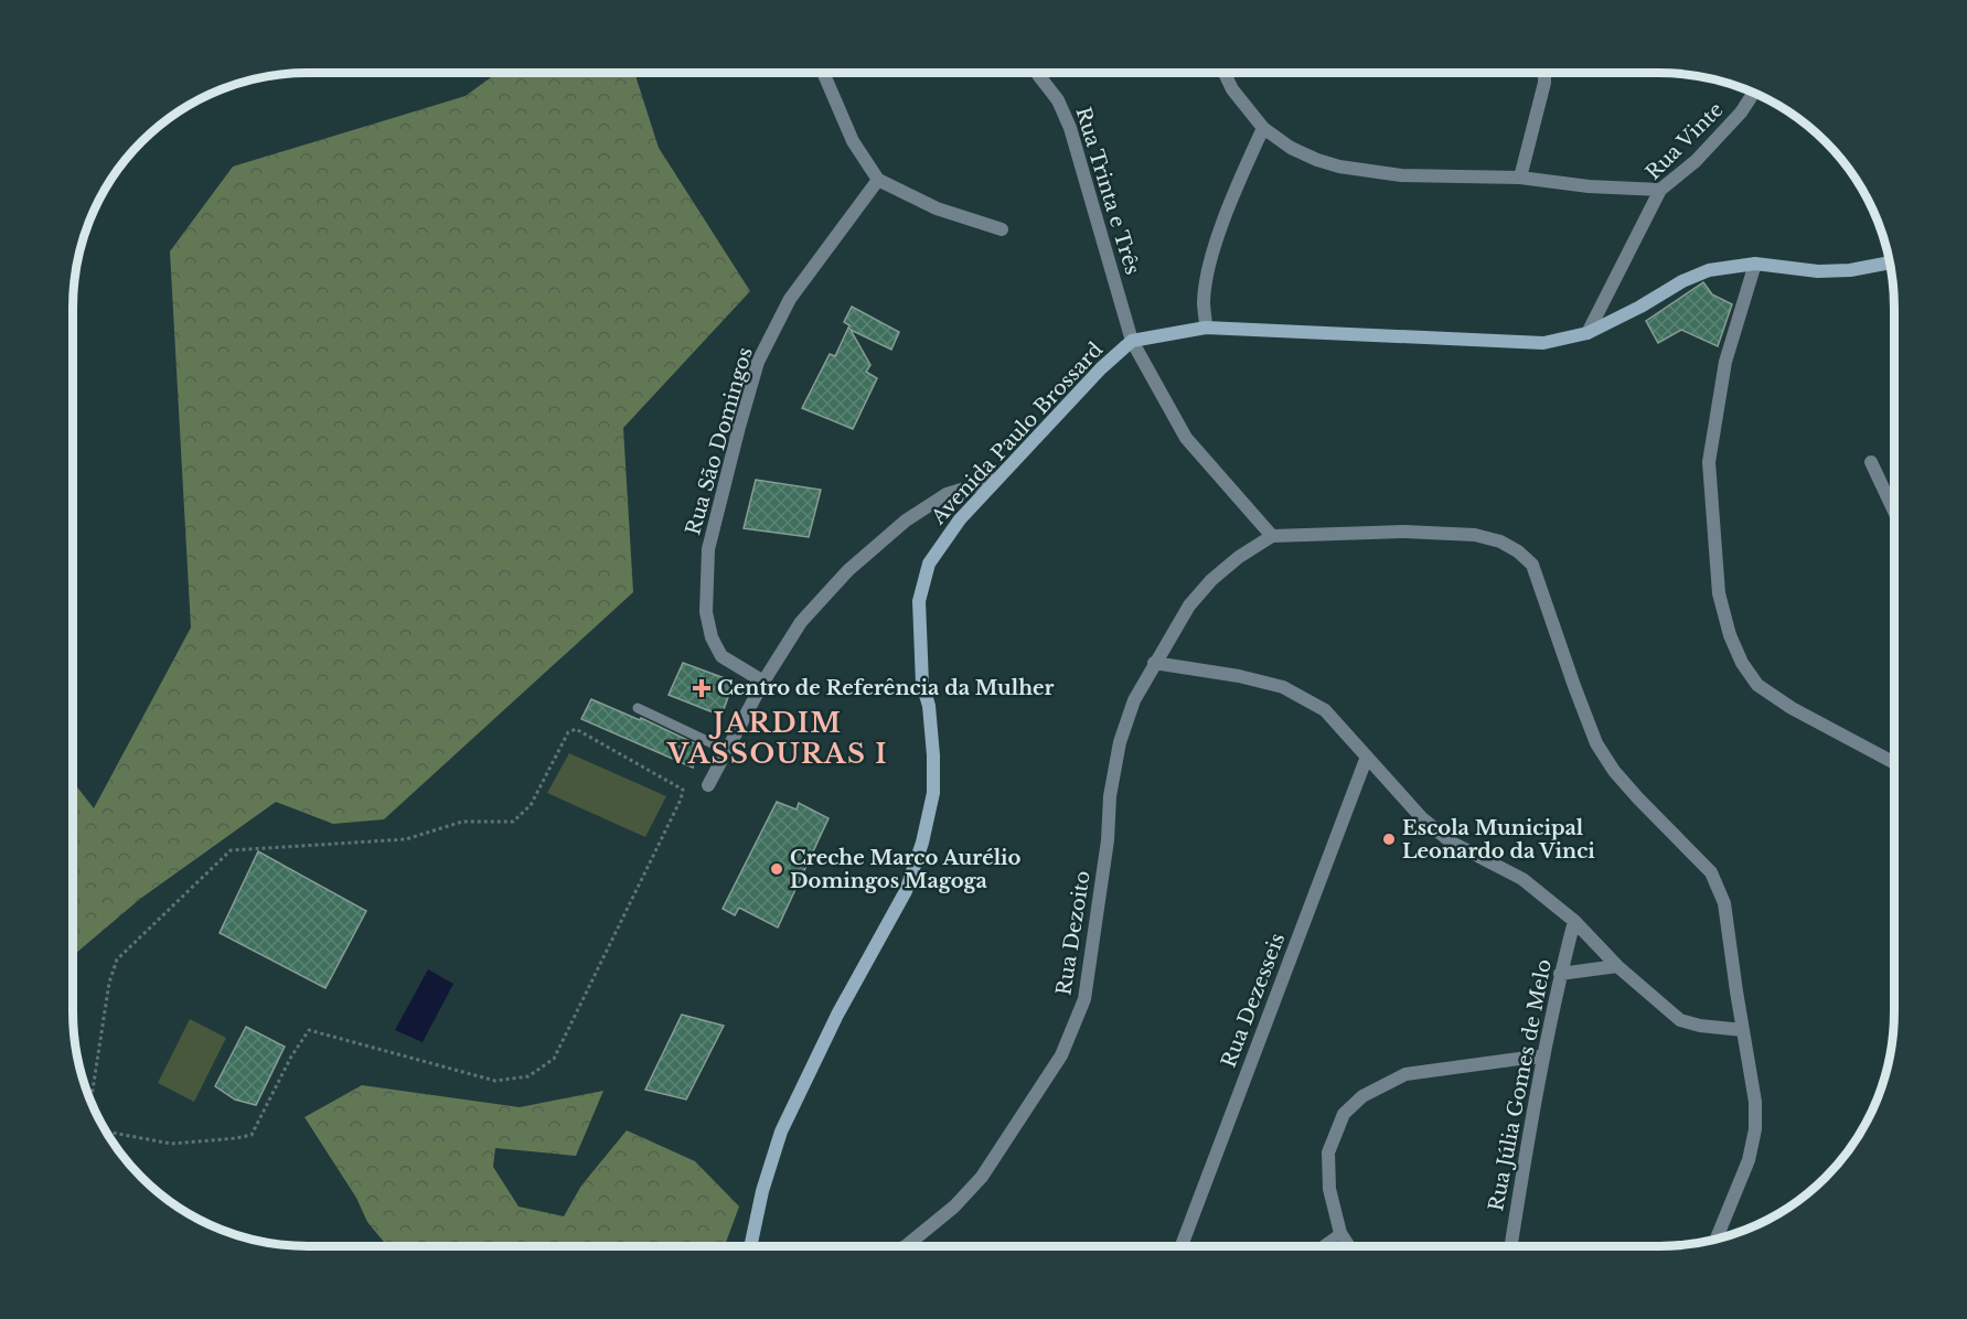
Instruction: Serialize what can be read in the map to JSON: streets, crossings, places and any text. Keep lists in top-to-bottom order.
{
  "streets": {
    "main road": ["Avenida Paulo Brossard"],
    "street": [
      "Rua Vinte",
      "Rua Trinta e Três",
      "Rua São Domingos",
      "Rua Dezoito",
      "Rua Dezesseis",
      "Rua Júlia Gomes de Melo"
    ]
  },
  "crossings": [
    ["Rua Vinte", "Avenida Paulo Brossard"],
    ["Rua Trinta e Três", "Avenida Paulo Brossard"],
    ["Rua Trinta e Três", "Rua Dezoito"]
  ],
  "districts": ["JARDIM VASSOURAS I"],
  "places": {
    "health": ["Centro de Referência da Mulher"],
    "other": ["Escola Municipal Leonardo da Vinci", "Creche Marco Aurélio Domingos Magoga"]
  }
}
